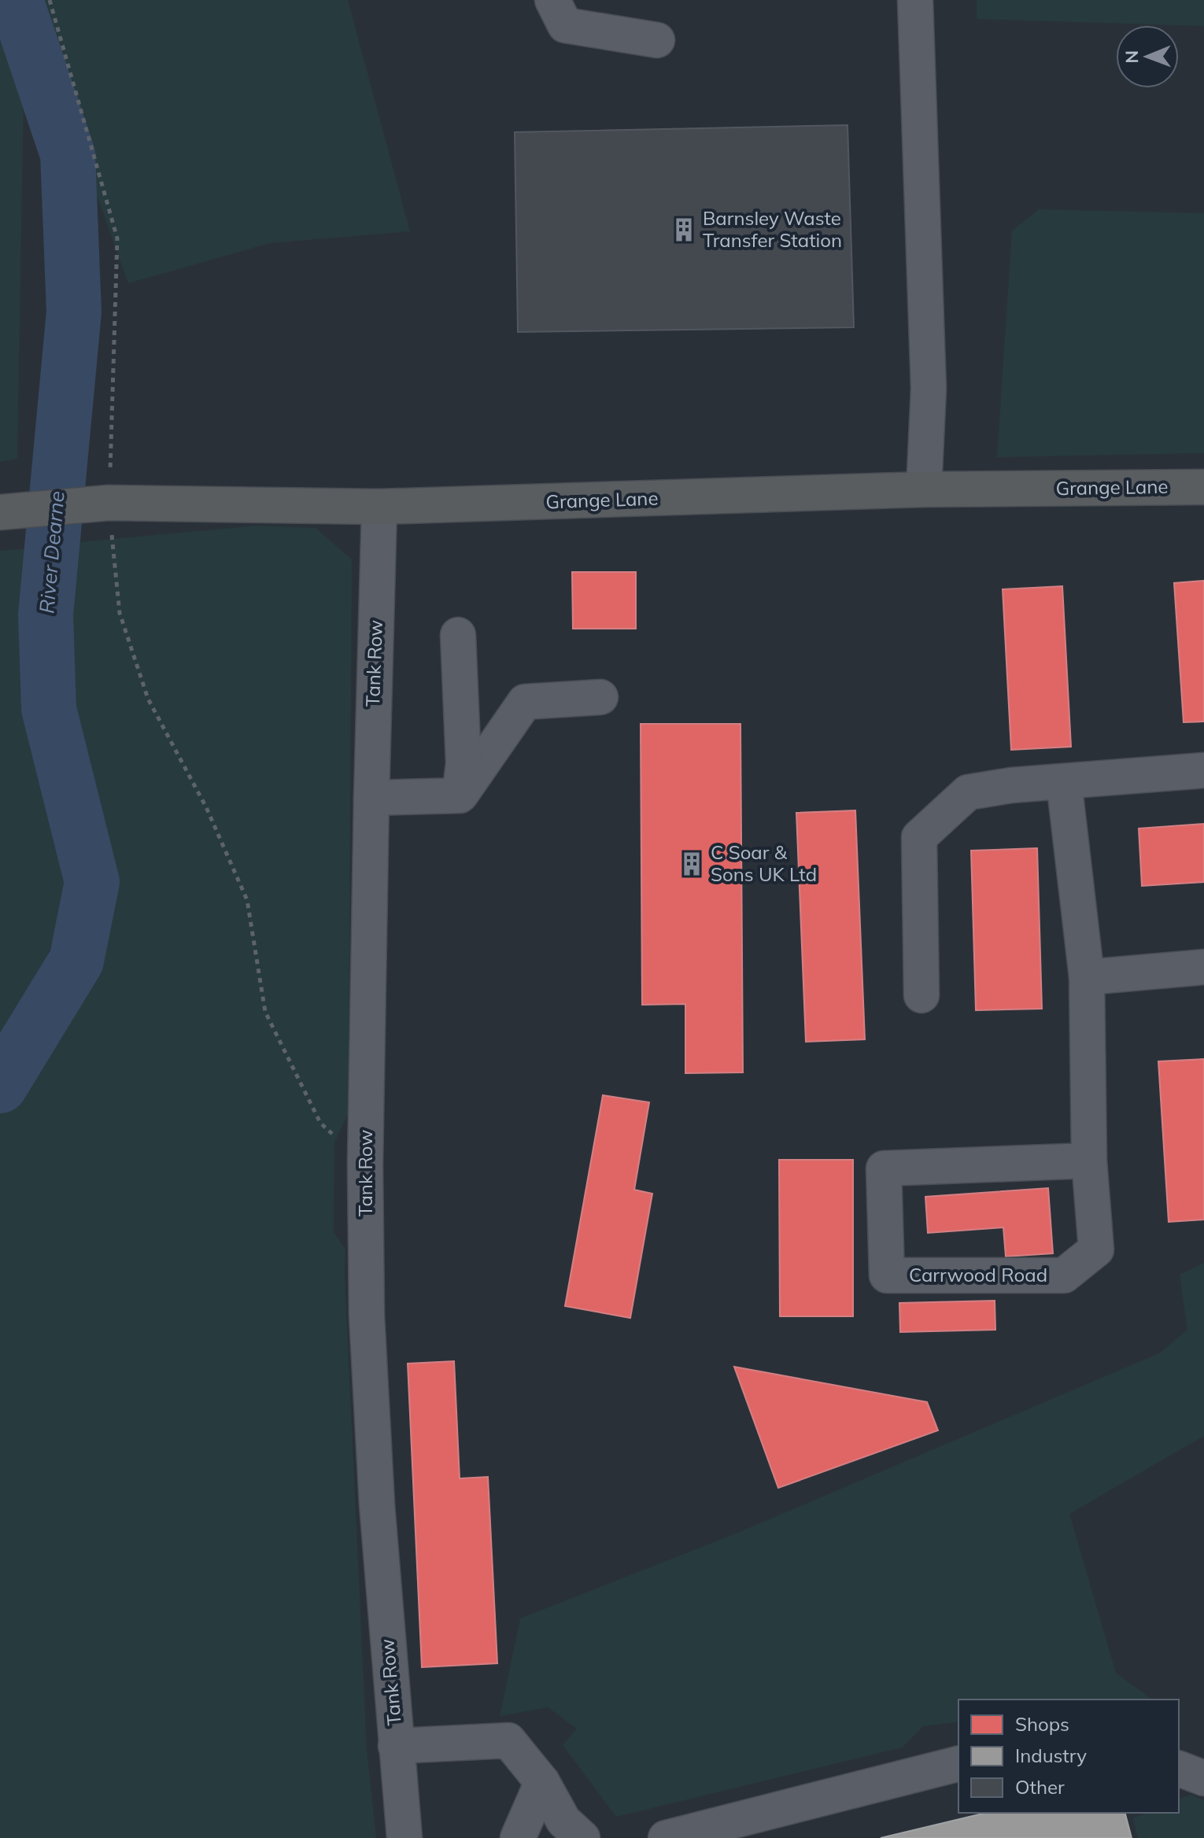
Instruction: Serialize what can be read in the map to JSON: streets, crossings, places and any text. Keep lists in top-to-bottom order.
{
  "streets": {
    "highway": ["Grange Lane"],
    "street": ["Tank Row", "Carrwood Road"]
  },
  "crossings": [
    ["Grange Lane", "Tank Row"]
  ],
  "water": ["River Dearne"],
  "places": {
    "building": ["Barnsley Waste Transfer Station", "C Soar & Sons UK Ltd"]
  },
  "legend": ["Shops", "Industry", "Other"],
  "north": "left"
}
